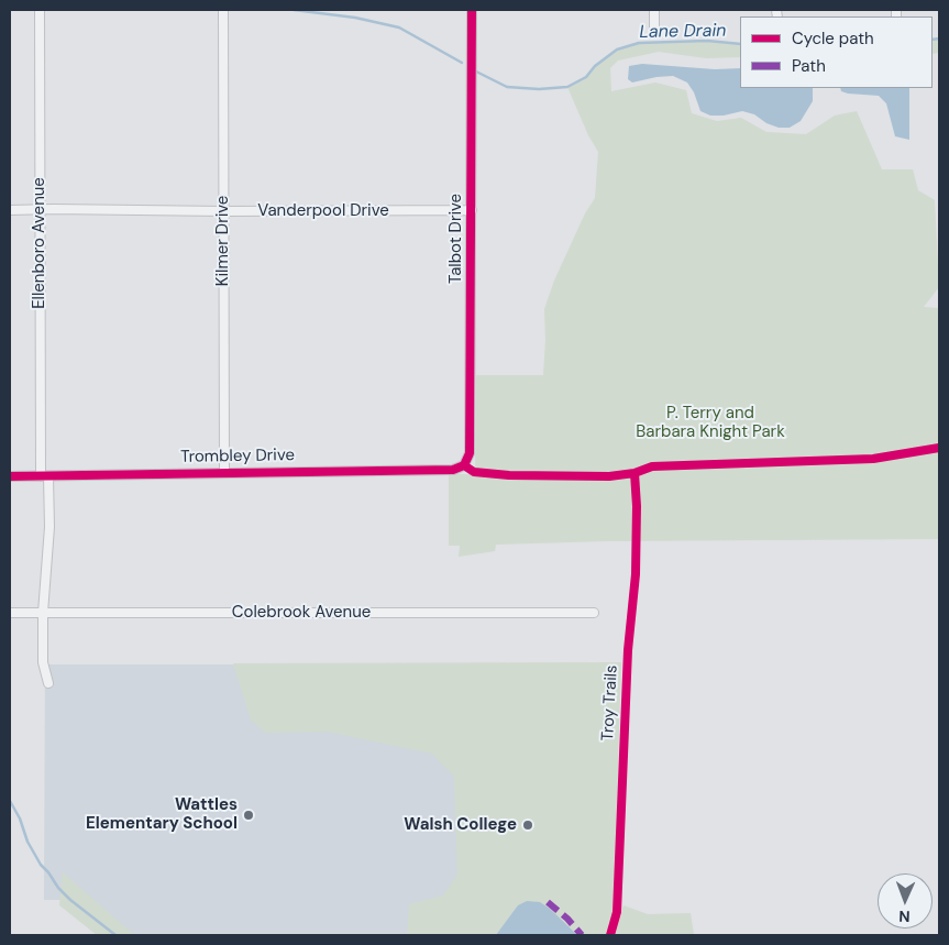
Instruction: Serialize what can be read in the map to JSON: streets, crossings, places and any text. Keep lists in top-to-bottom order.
{
  "streets": {
    "street": [
      "Vanderpool Drive",
      "Talbot Drive",
      "Kilmer Drive",
      "Ellenboro Avenue",
      "Trombley Drive",
      "Colebrook Avenue"
    ],
    "cycle path": ["Troy Trails"]
  },
  "crossings": [
    ["Vanderpool Drive", "Talbot Drive"],
    ["Vanderpool Drive", "Kilmer Drive"],
    ["Vanderpool Drive", "Ellenboro Avenue"],
    ["Talbot Drive", "Trombley Drive"],
    ["Kilmer Drive", "Trombley Drive"],
    ["Ellenboro Avenue", "Trombley Drive"],
    ["Ellenboro Avenue", "Colebrook Avenue"]
  ],
  "water": ["Lane Drain"],
  "parks": ["P. Terry and Barbara Knight Park"],
  "places": ["Wattles Elementary School", "Walsh College"],
  "legend": ["Cycle path", "Path"],
  "north": "bottom"
}
